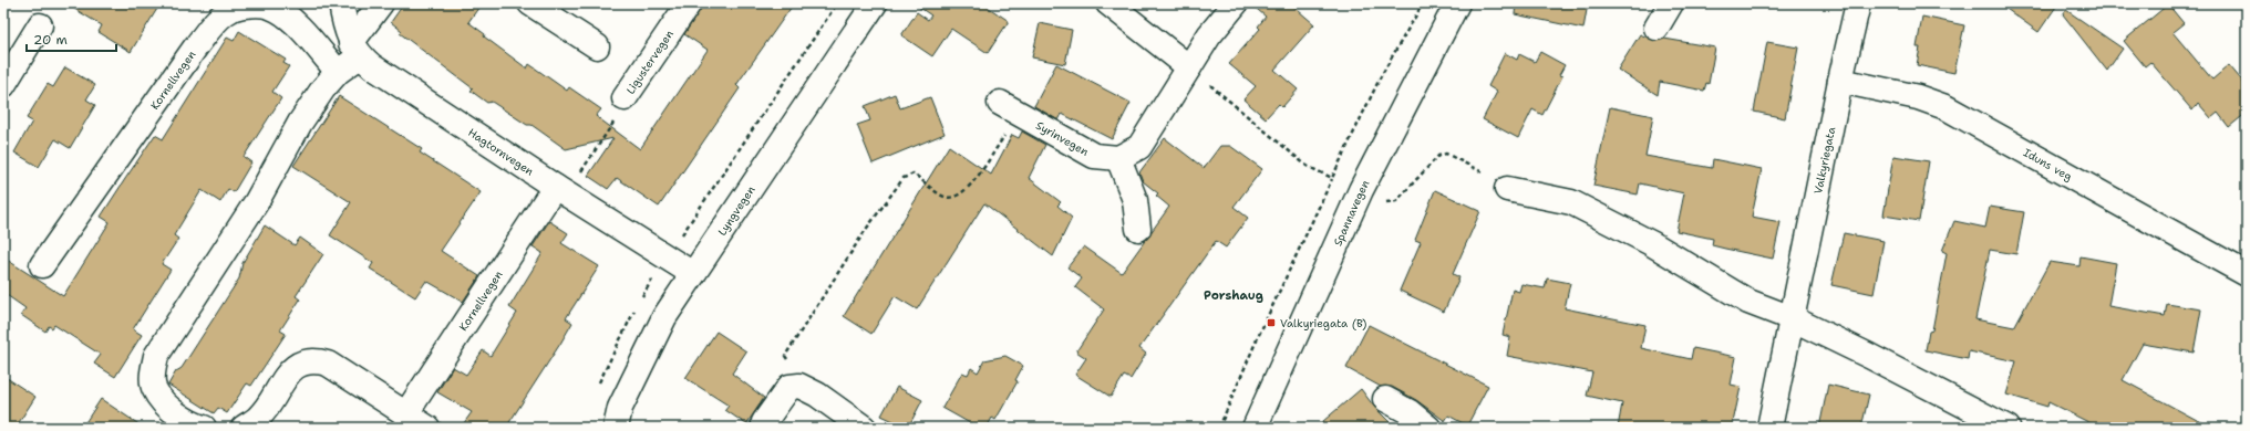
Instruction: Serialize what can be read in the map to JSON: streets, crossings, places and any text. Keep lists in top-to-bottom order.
{
  "streets": {
    "street": [
      "Ligustervegen",
      "Kornellvegen",
      "Syrinvegen",
      "Hagtornvegen",
      "Valkyriegata",
      "Iduns veg",
      "Lyngvegen",
      "Spannavegen"
    ]
  },
  "crossings": [
    ["Kornellvegen", "Hagtornvegen"],
    ["Hagtornvegen", "Lyngvegen"],
    ["Valkyriegata", "Iduns veg"]
  ],
  "districts": ["Porshaug"],
  "places": {
    "transit": ["Valkyriegata (B)"]
  },
  "scale_bar": "20 m"
}
